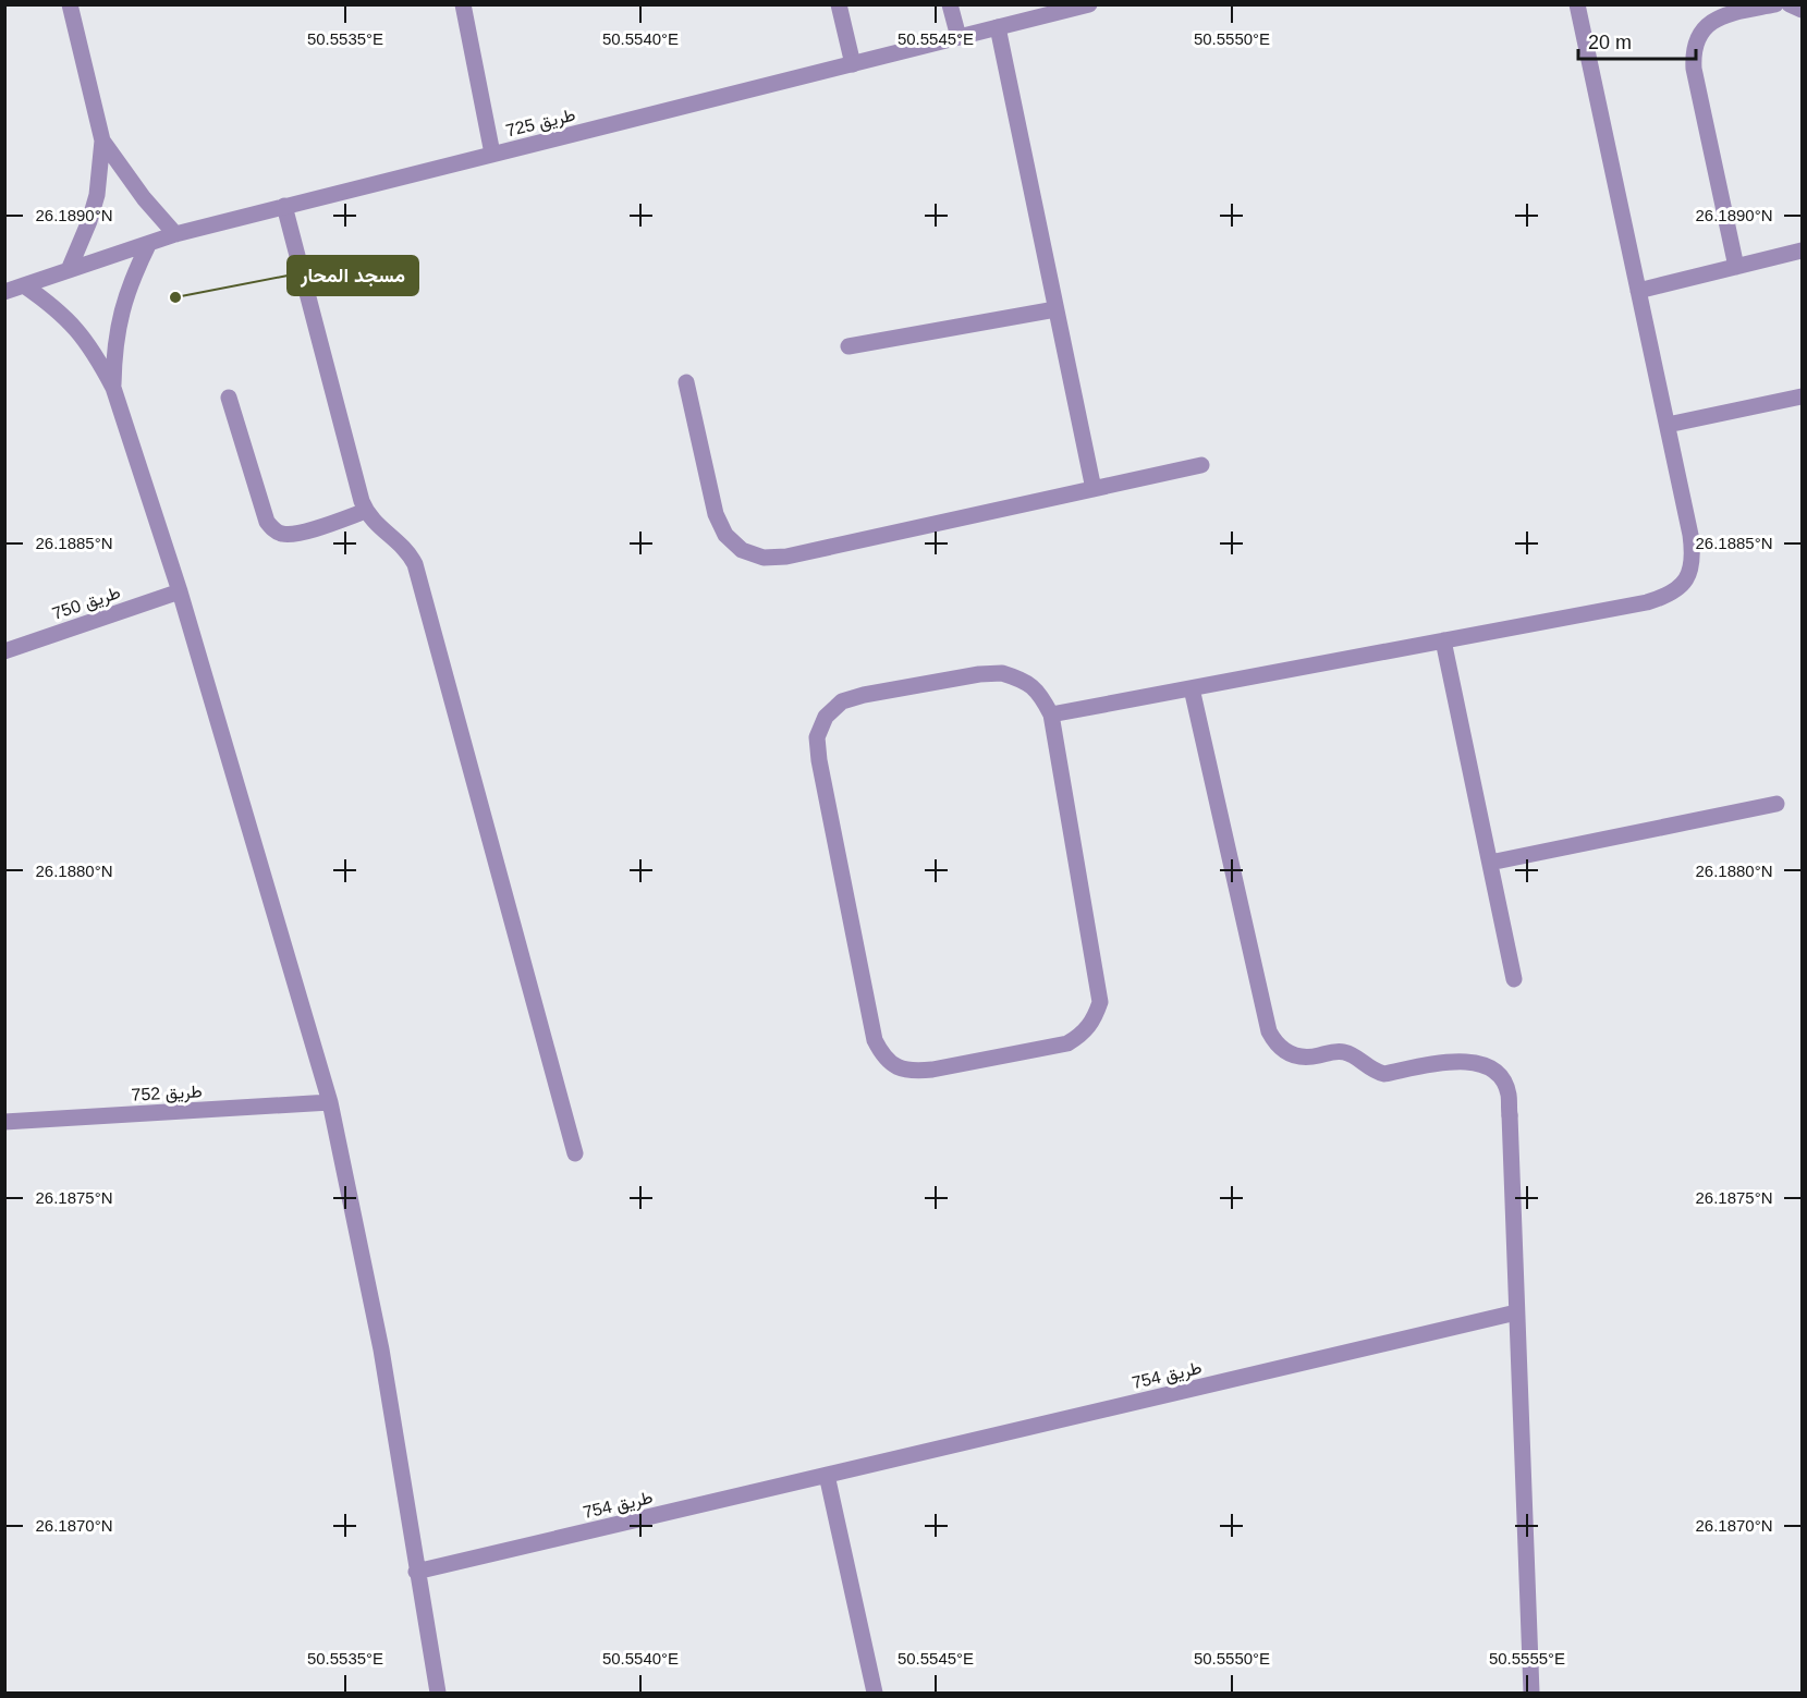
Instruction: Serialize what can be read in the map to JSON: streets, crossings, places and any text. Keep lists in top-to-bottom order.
{
  "streets": {
    "street": [
      "طريق 725",
      "طريق 750",
      "طريق 752",
      "طريق 754"
    ]
  },
  "places": ["مسجد المحار"],
  "scale_bar": "20 m",
  "coordinates": [
    "50.5535°E",
    "50.5540°E",
    "50.5545°E",
    "50.5550°E",
    "26.1890°N",
    "26.1885°N",
    "26.1880°N",
    "26.1875°N",
    "26.1870°N",
    "50.5555°E"
  ]
}
